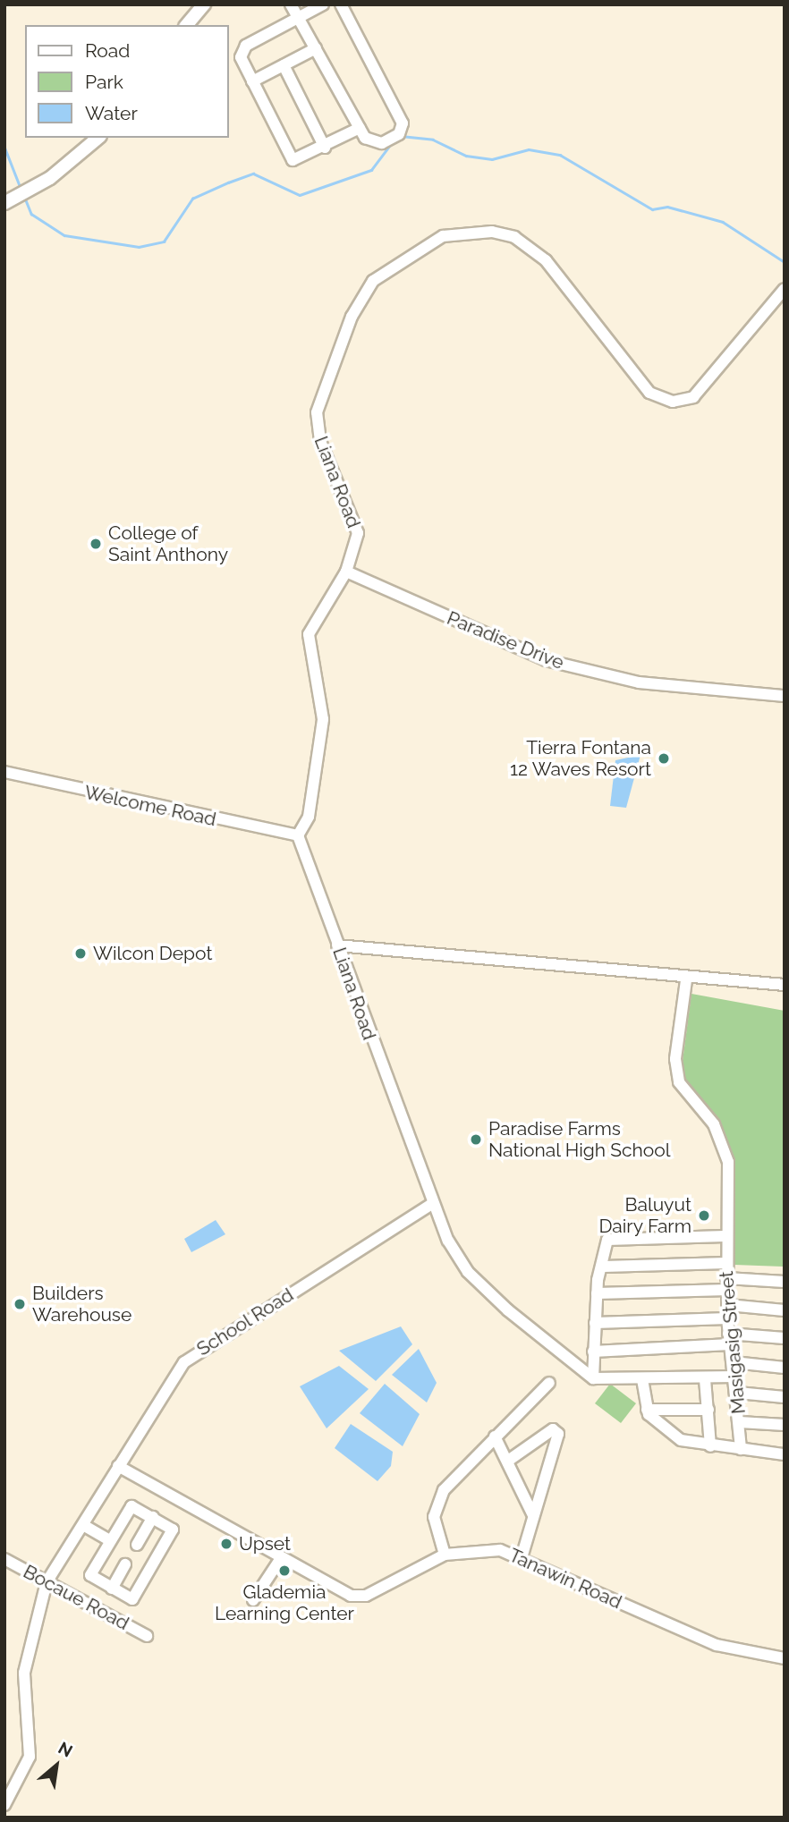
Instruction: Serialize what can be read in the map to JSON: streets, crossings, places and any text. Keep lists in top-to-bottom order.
{
  "streets": {
    "street": [
      "Liana Road",
      "Paradise Drive",
      "Welcome Road",
      "School Road",
      "Masigasig Street",
      "Tanawin Road",
      "Bocaue Road"
    ]
  },
  "crossings": [
    ["Liana Road", "Paradise Drive"],
    ["Liana Road", "Welcome Road"],
    ["Liana Road", "School Road"],
    ["School Road", "Tanawin Road"],
    ["School Road", "Bocaue Road"]
  ],
  "places": [
    "College of Saint Anthony",
    "Tierra Fontana 12 Waves Resort",
    "Wilcon Depot",
    "Paradise Farms National High School",
    "Baluyut Dairy Farm",
    "Builders Warehouse",
    "Upset",
    "Glademia Learning Center"
  ],
  "legend": ["Road", "Park", "Water"],
  "north": "top right"
}
